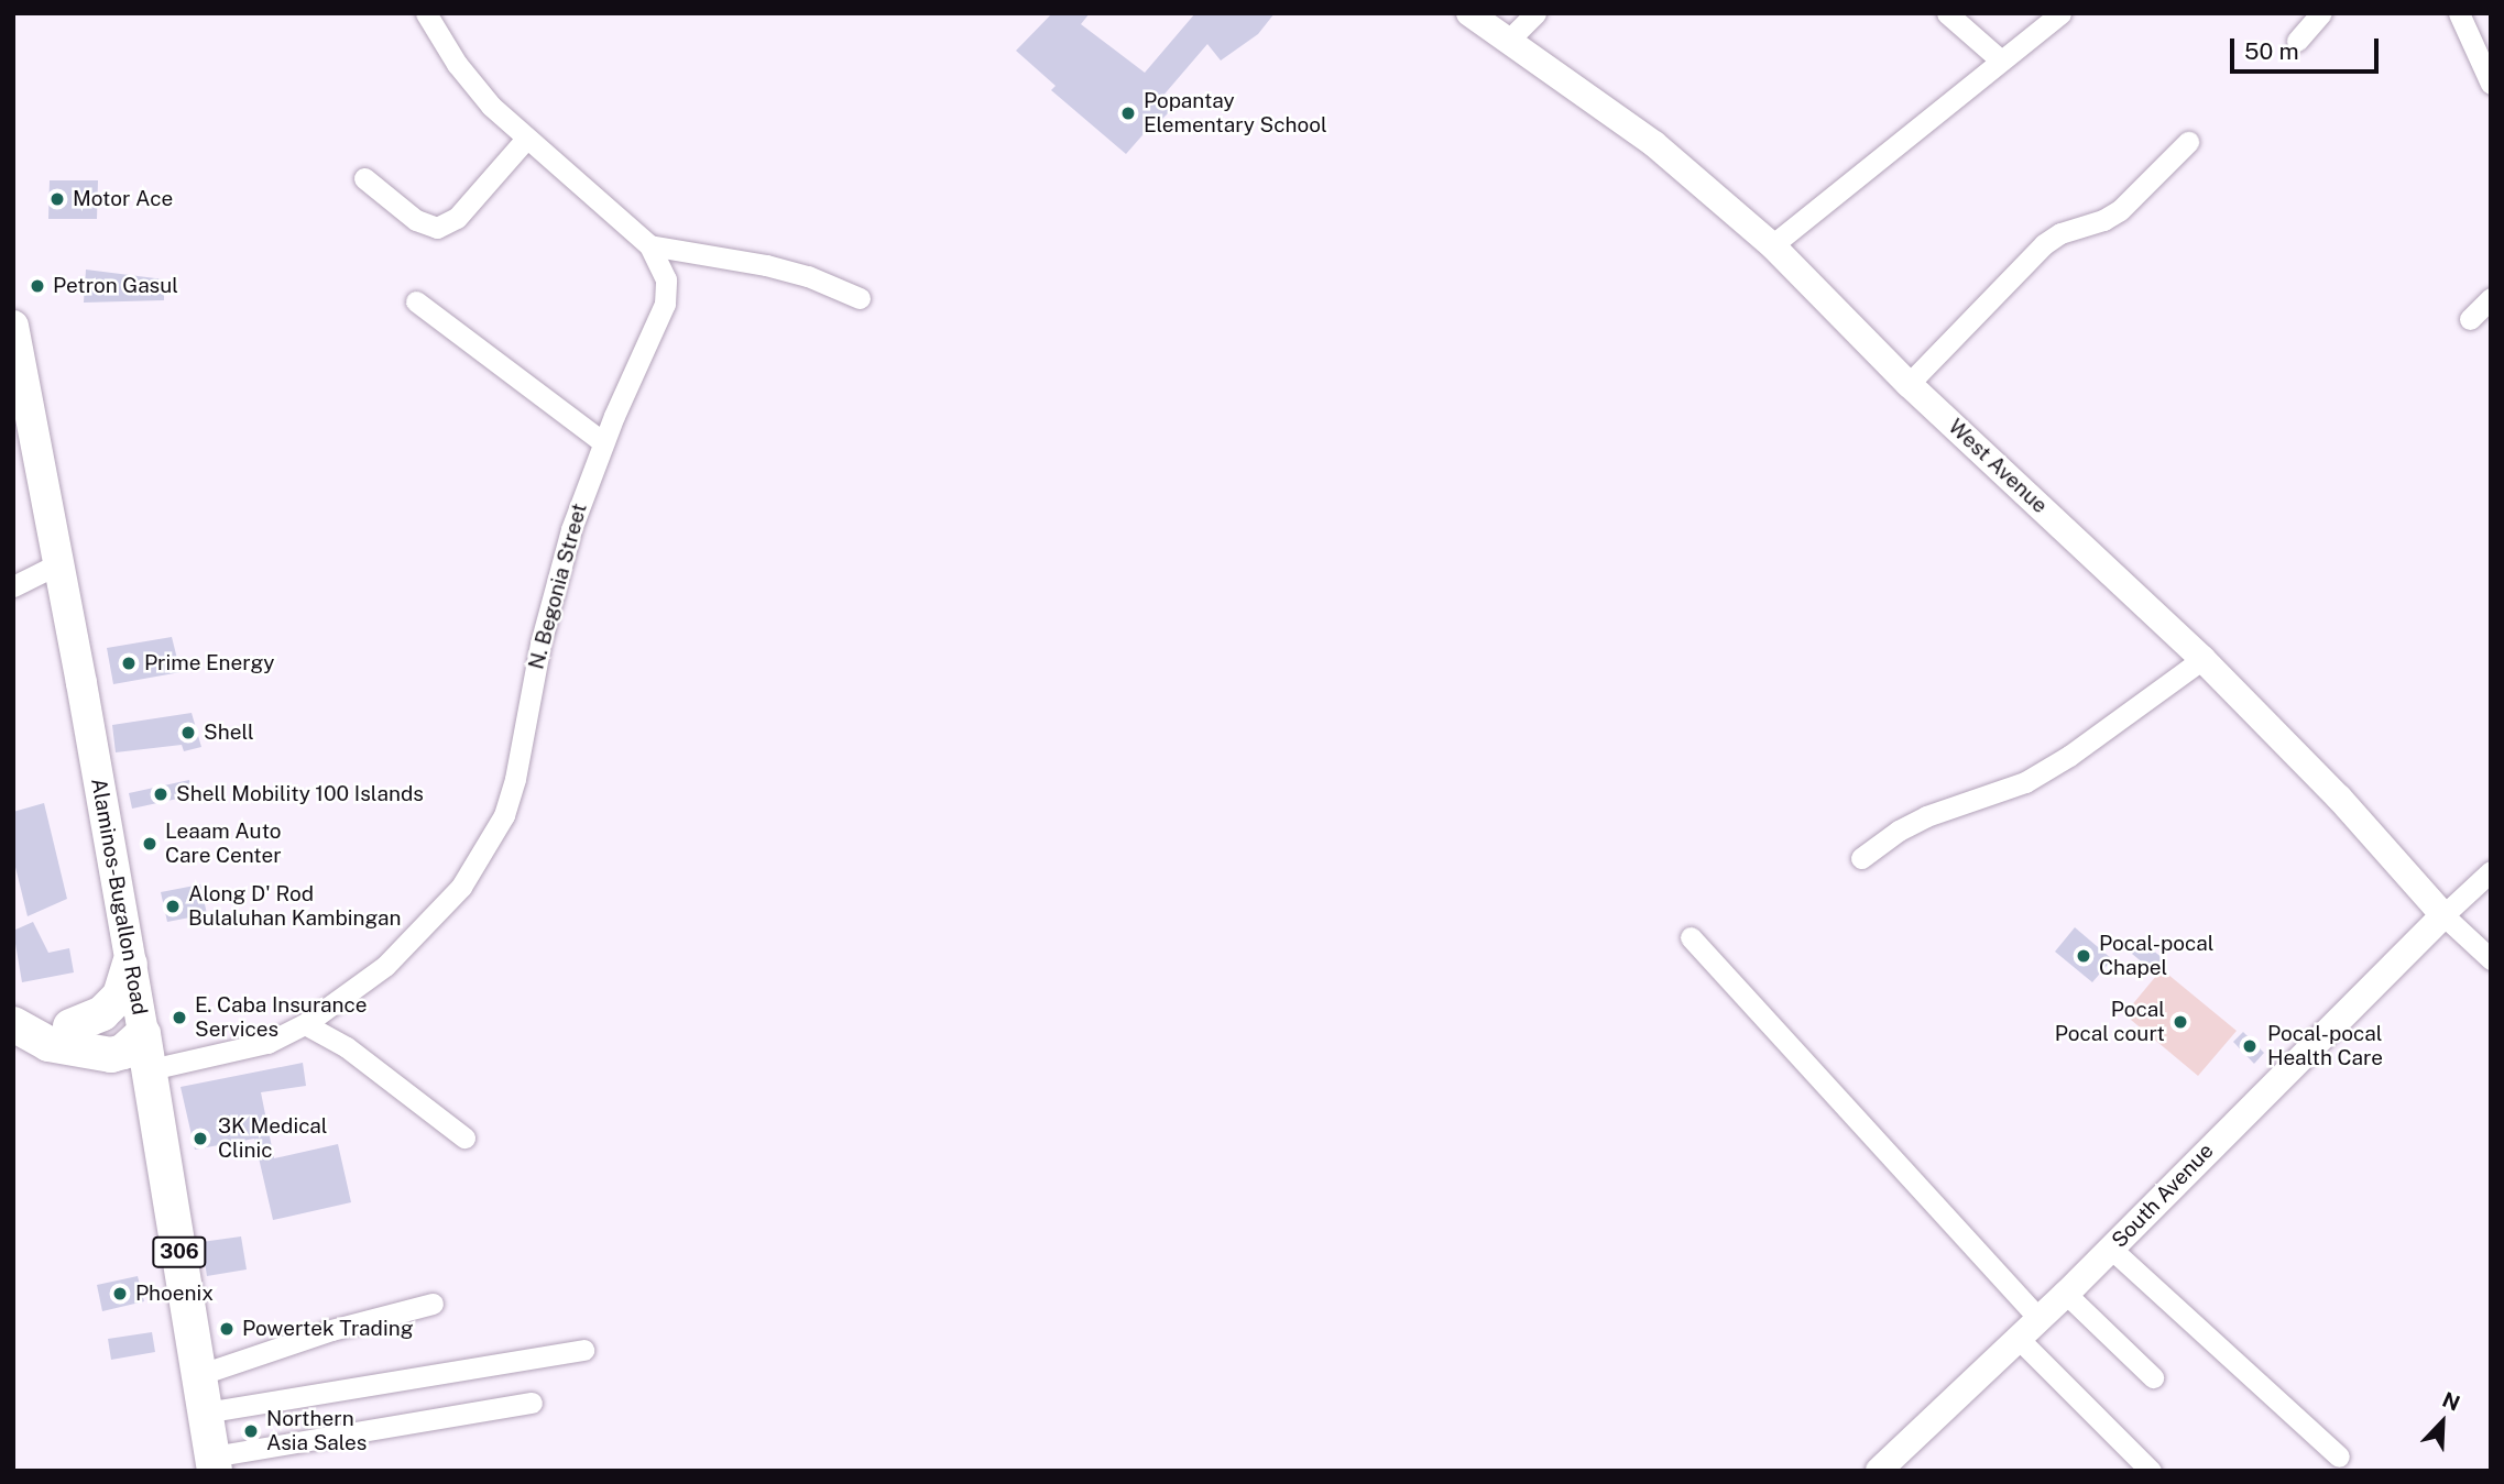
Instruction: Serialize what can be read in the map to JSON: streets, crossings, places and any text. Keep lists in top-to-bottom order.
{
  "streets": {
    "main road": ["Alaminos-Bugallon Road", "306"],
    "street": ["West Avenue", "N. Begonia Street", "South Avenue"]
  },
  "crossings": [
    ["West Avenue", "South Avenue"],
    ["N. Begonia Street", "Alaminos-Bugallon Road"]
  ],
  "places": [
    "Popantay Elementary School",
    "Motor Ace",
    "Petron Gasul",
    "Prime Energy",
    "Shell",
    "Shell Mobility 100 Islands",
    "Leaam Auto Care Center",
    "Along D' Rod Bulaluhan Kambingan",
    "Pocal-pocal Chapel",
    "E. Caba Insurance Services",
    "Pocal Pocal court",
    "Pocal-pocal Health Care",
    "3K Medical Clinic",
    "Phoenix",
    "Powertek Trading",
    "Northern Asia Sales"
  ],
  "scale_bar": "50 m",
  "north": "top right"
}
